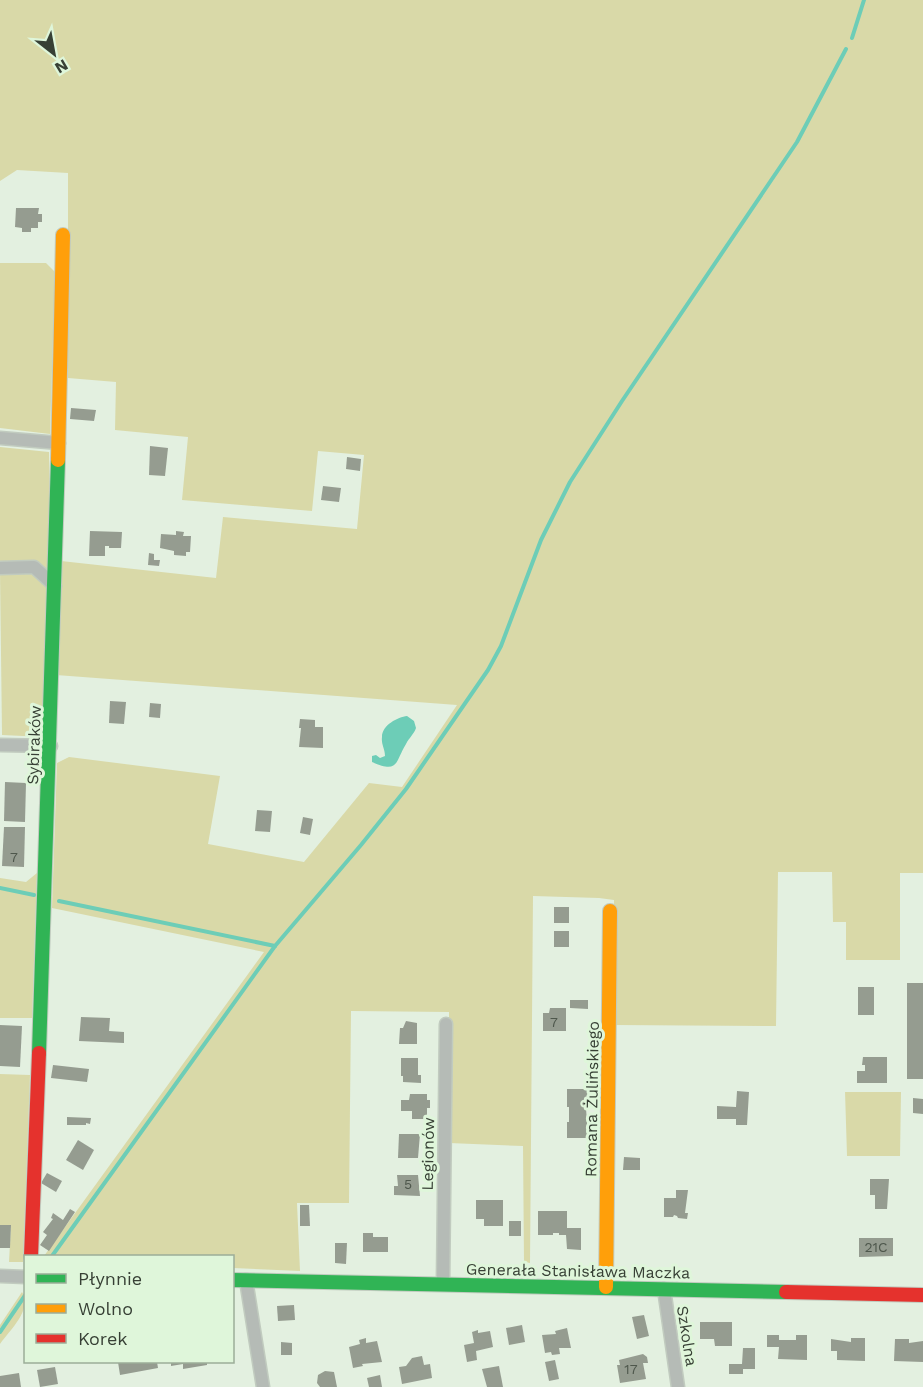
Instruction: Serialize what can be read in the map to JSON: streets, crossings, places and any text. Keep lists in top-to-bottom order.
{
  "streets": {
    "street": [
      "Sybiraków",
      "Romana Żulińskiego",
      "Legionów",
      "Generała Stanisława Maczka",
      "Szkolna"
    ]
  },
  "crossings": [
    ["Romana Żulińskiego", "Generała Stanisława Maczka"],
    ["Legionów", "Generała Stanisława Maczka"],
    ["Generała Stanisława Maczka", "Szkolna"]
  ],
  "house_numbers": [
    "7",
    "7",
    "5",
    "21C",
    "17"
  ],
  "legend": ["Płynnie", "Wolno", "Korek"],
  "north": "bottom right"
}
